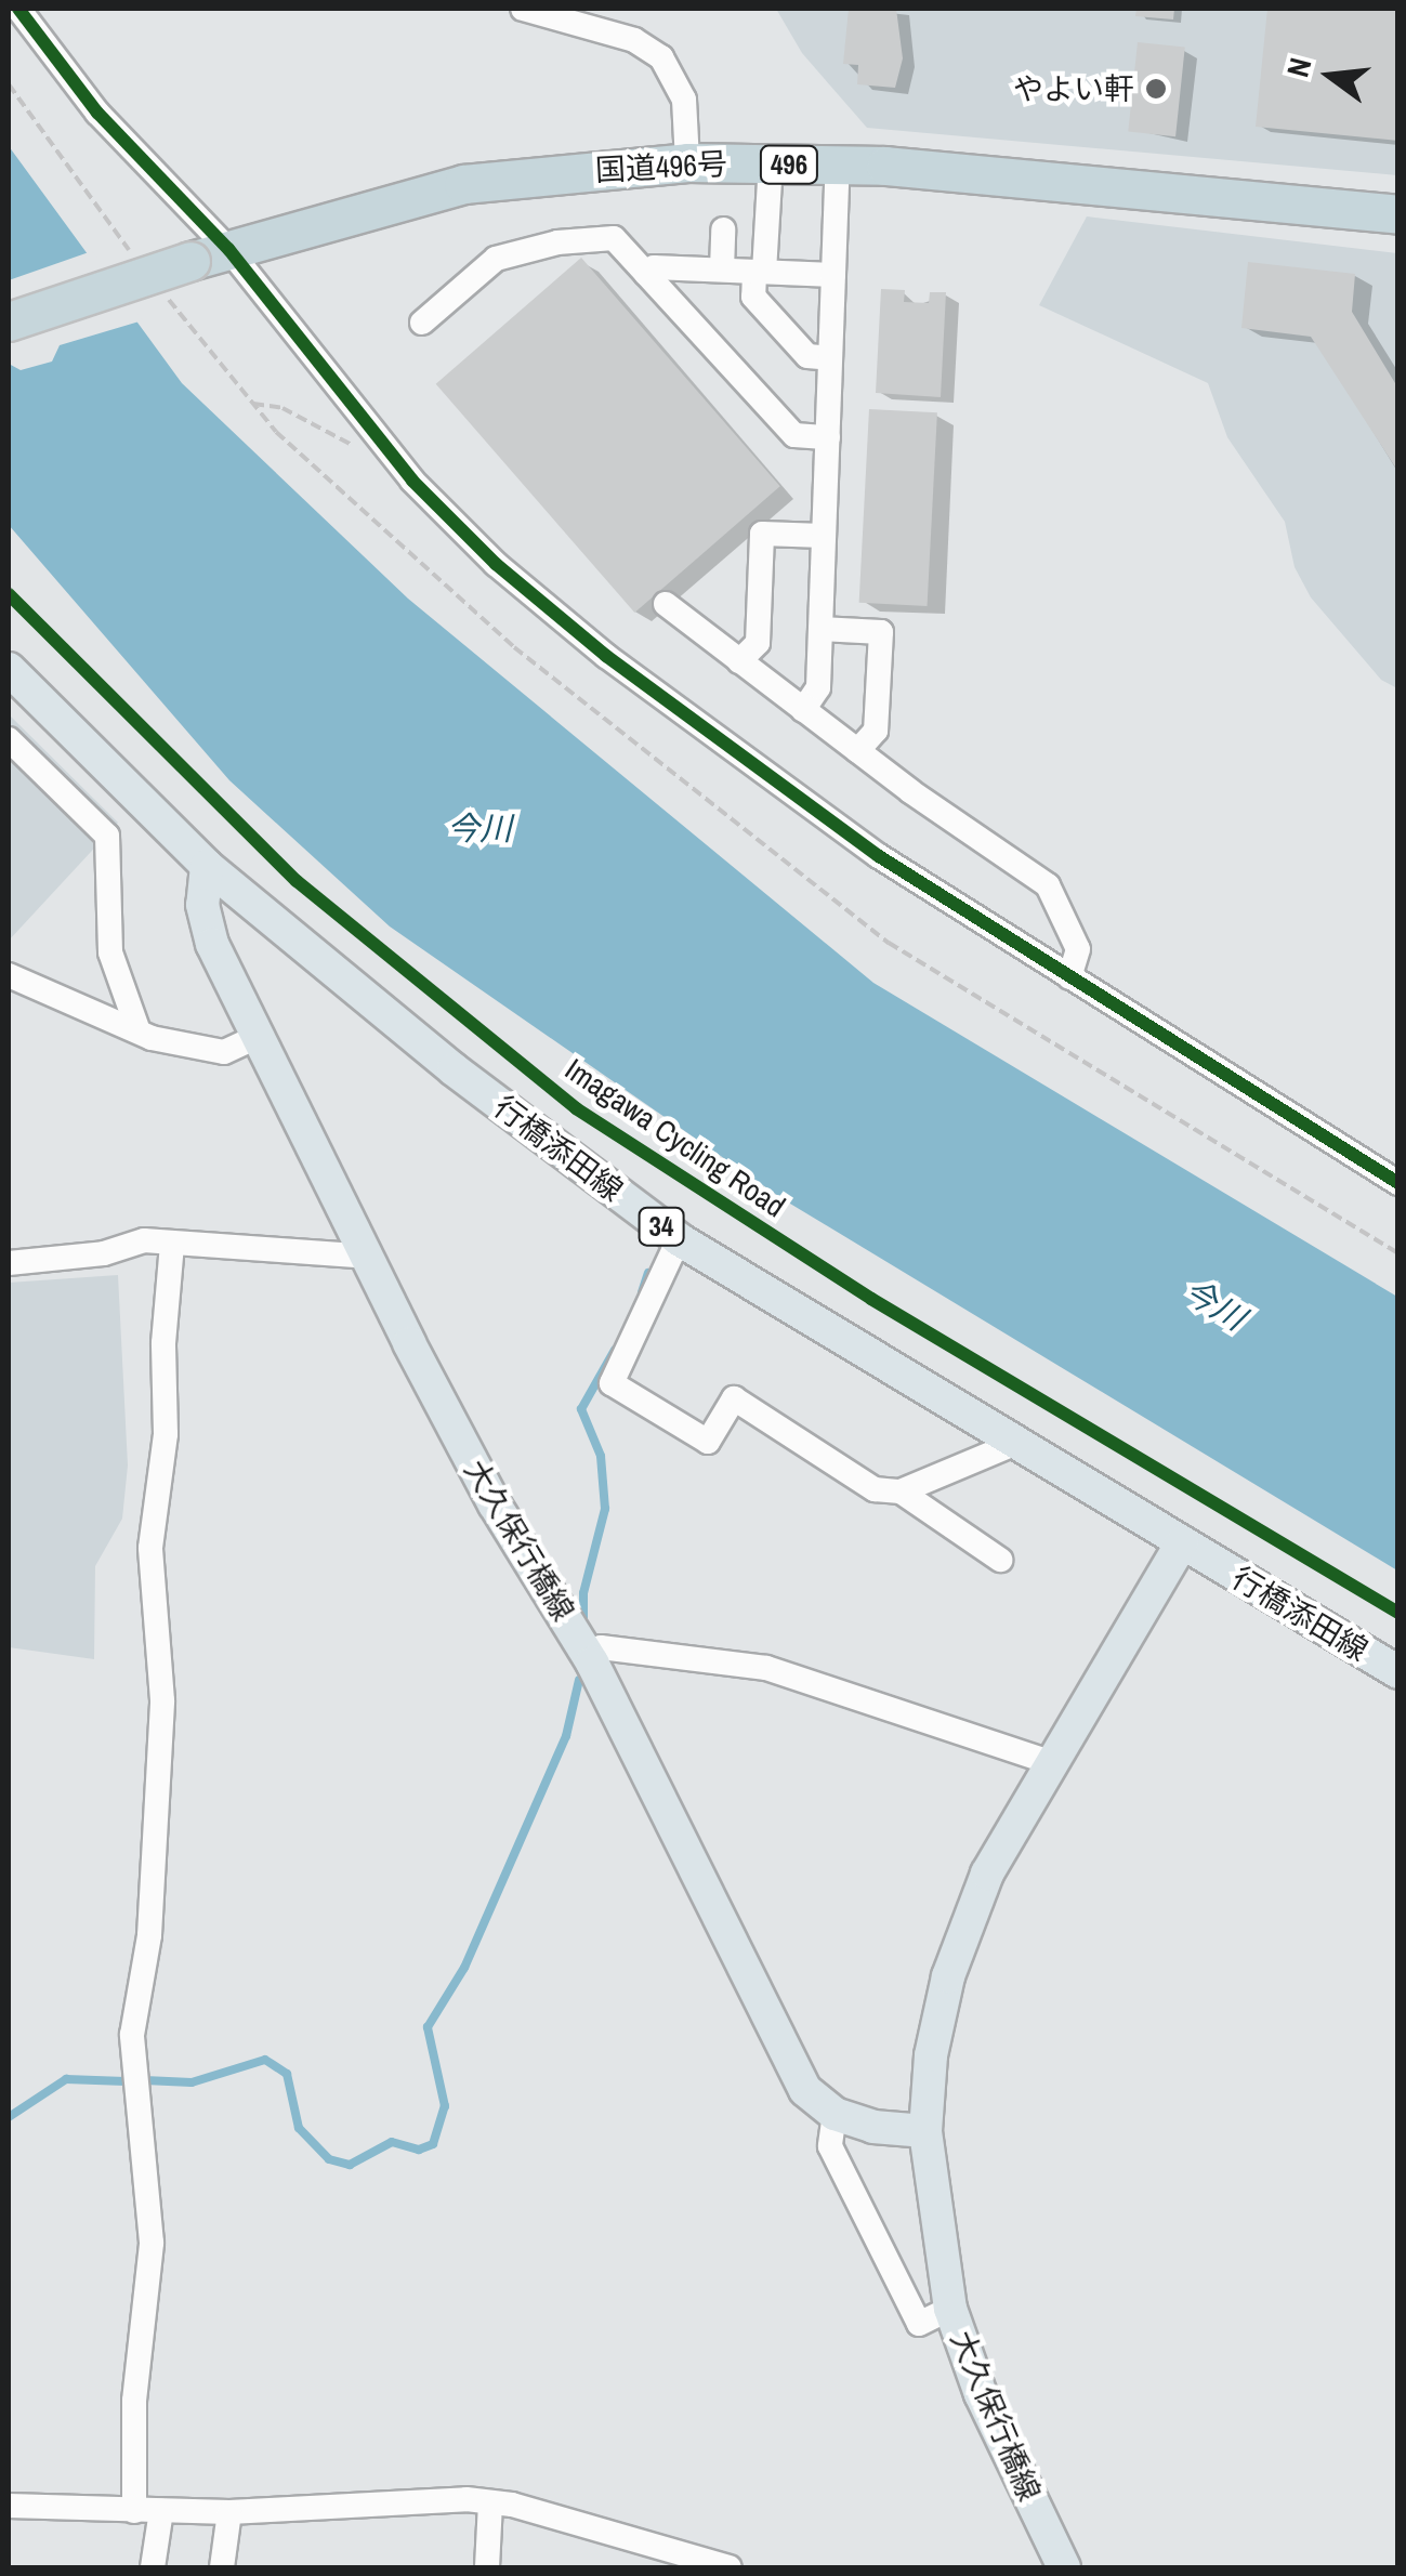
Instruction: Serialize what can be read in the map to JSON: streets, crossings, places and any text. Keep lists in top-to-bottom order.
{
  "streets": {
    "highway": ["496", "国道496号"],
    "main road": ["行橋添田線", "34", "大久保行橋線"],
    "cycle path": ["Imagawa Cycling Road"]
  },
  "crossings": [
    ["行橋添田線", "大久保行橋線"]
  ],
  "water": ["今川"],
  "places": ["やよい軒"],
  "north": "left"
}
